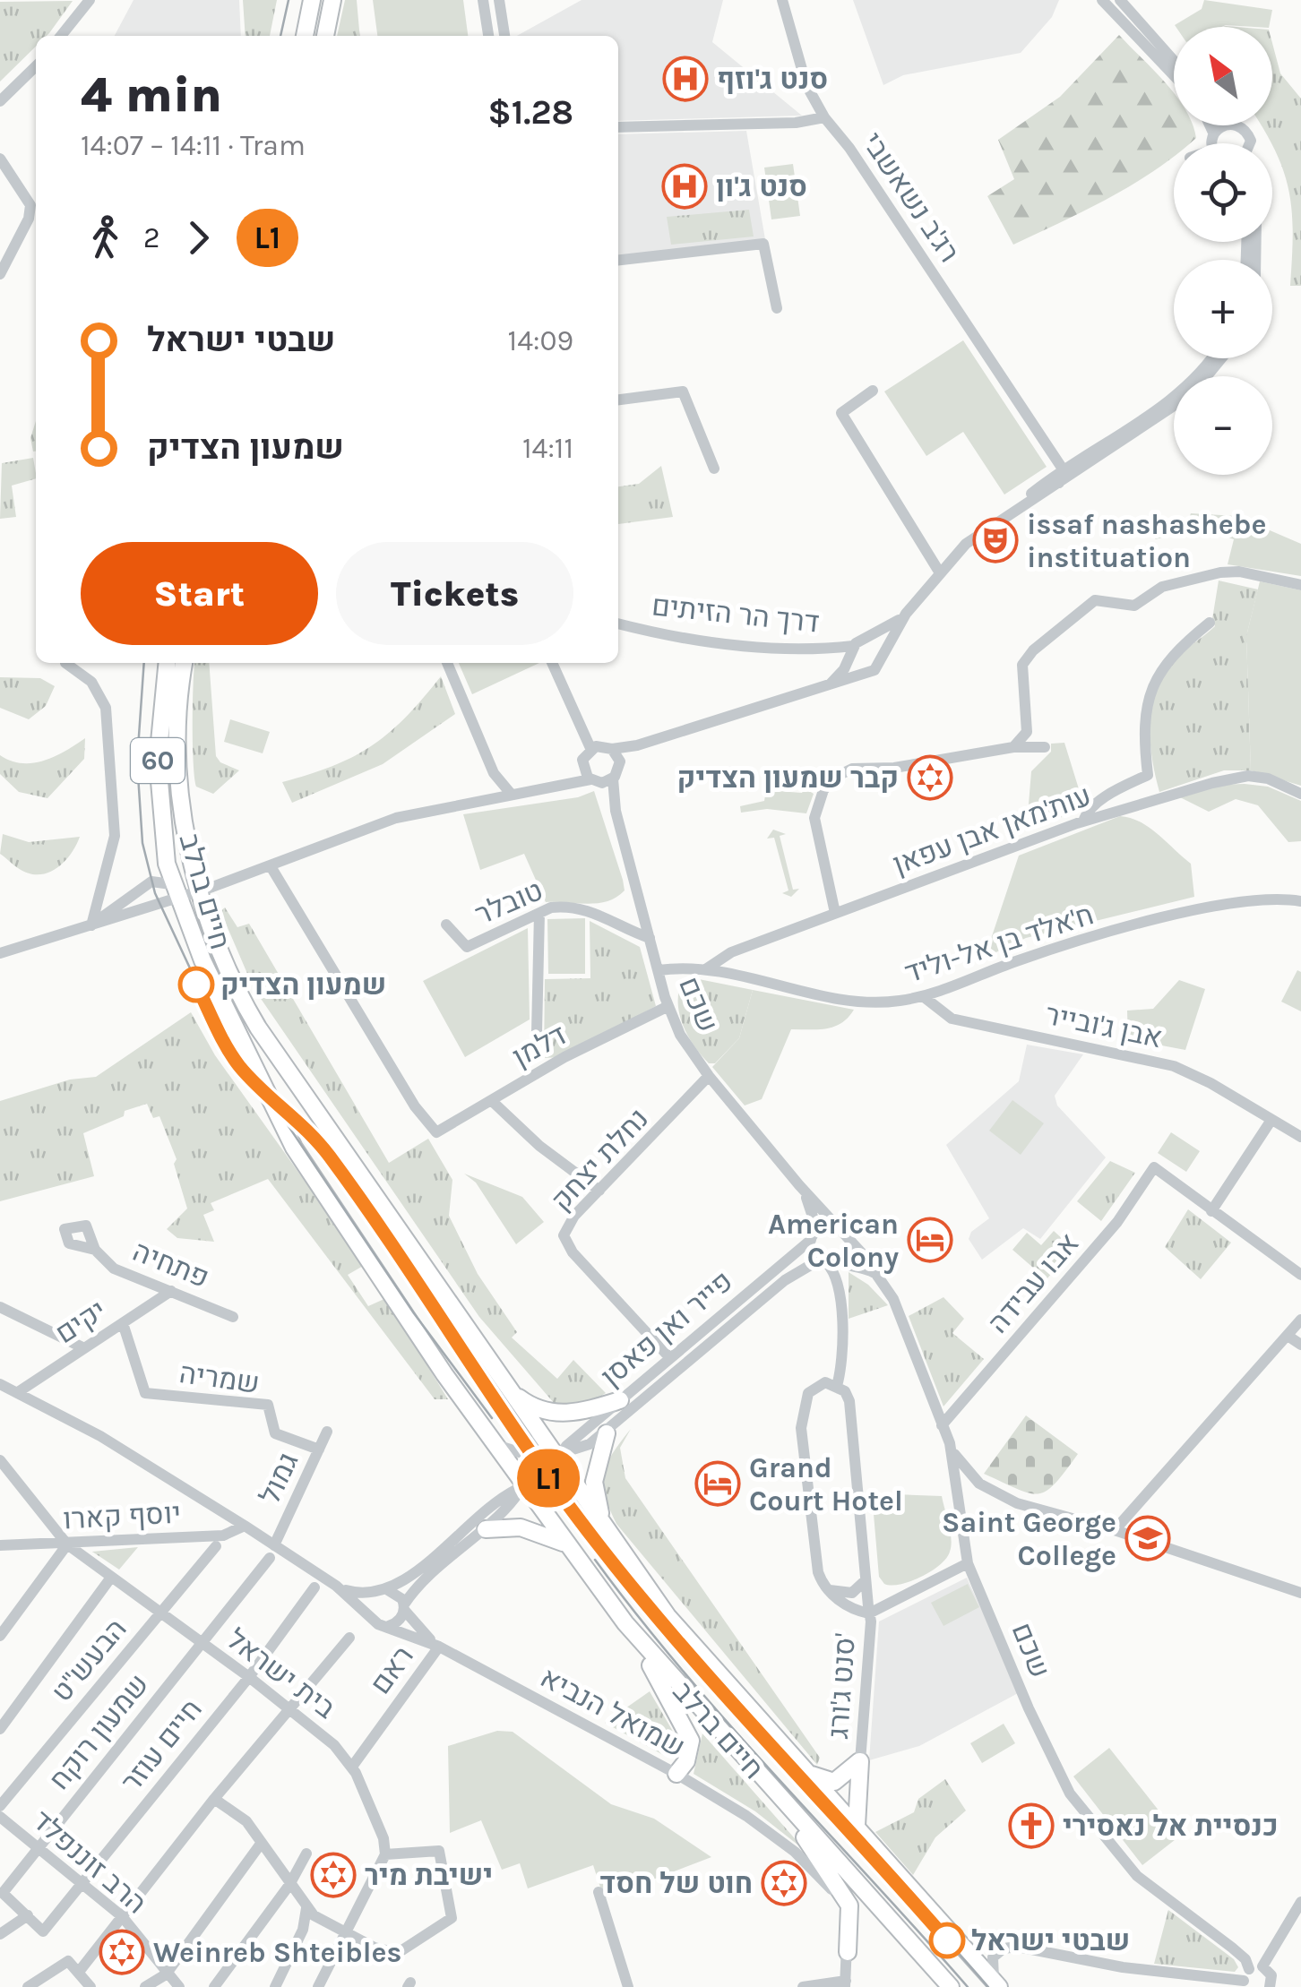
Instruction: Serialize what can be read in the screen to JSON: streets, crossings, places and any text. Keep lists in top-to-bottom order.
{
  "streets": {
    "highway": ["60", "חיים ברלב"],
    "street": [
      "רג'ב נשאשבי",
      "דרך הר הזיתים",
      "עות'מאן אבן עפאן",
      "טובלר",
      "ח'אלד בן אל-וליד",
      "שכם",
      "אבן ג'ובייר",
      "דלמן",
      "נחלת יצחק",
      "פתחיה",
      "אבו עבידה",
      "יקים",
      "פייר ואן פאסן",
      "שמריה",
      "גמול",
      "יוסף קארו",
      "הבעש\"ט",
      "ראם",
      "בית ישראל",
      "סנט ג'ורג'",
      "שמואל הנביא",
      "שמעון רוקח",
      "חיים עוזר",
      "הרב זוננפלד"
    ]
  },
  "crossings": [
    ["עות'מאן אבן עפאן", "ח'אלד בן אל-וליד"],
    ["חיים ברלב", "פייר ואן פאסן"],
    ["טובלר", "שכם"],
    ["ח'אלד בן אל-וליד", "שכם"],
    ["ח'אלד בן אל-וליד", "אבן ג'ובייר"],
    ["שכם", "דלמן"],
    ["שכם", "נחלת יצחק"],
    ["שכם", "אבו עבידה"],
    ["שכם", "פייר ואן פאסן"],
    ["שכם", "סנט ג'ורג'"],
    ["נחלת יצחק", "פייר ואן פאסן"],
    ["פתחיה", "יקים"],
    ["יקים", "שמריה"],
    ["שמריה", "גמול"],
    ["יוסף קארו", "בית ישראל"],
    ["הבעש\"ט", "בית ישראל"],
    ["ראם", "בית ישראל"],
    ["ראם", "שמואל הנביא"],
    ["בית ישראל", "שמעון רוקח"],
    ["בית ישראל", "חיים עוזר"],
    ["שמעון רוקח", "חיים עוזר"],
    ["שמעון רוקח", "הרב זוננפלד"],
    ["חיים עוזר", "הרב זוננפלד"]
  ],
  "places": {
    "hospital": ["סנט ג'וזף", "סנט ג'ון"],
    "theatre": ["issaf nashashebe instituation"],
    "synagogue": [
      "קבר שמעון הצדיק",
      "ישיבת מיר",
      "חוט של חסד",
      "Weinreb Shteibles"
    ],
    "other": ["שמעון הצדיק", "שבטי ישראל"],
    "hotel": ["American Colony", "Grand Court Hotel"],
    "school or university": ["Saint George College"],
    "church": ["כנסיית אל נאסירי"]
  },
  "lines": ["tram line L1"],
  "north": "top left",
  "page": {
    "on_map": "L1",
    "map_buttons": ["+", "−"],
    "heading": ["4 min", "14:07 – 14:11 · Tram", "$1.28"],
    "legs": ["2", "L1"],
    "list": [
      {
        "name": "שבטי ישראל",
        "value": "14:09"
      },
      {
        "name": "שמעון הצדיק",
        "value": "14:11"
      }
    ],
    "buttons": ["Start", "Tickets"]
  }
}
